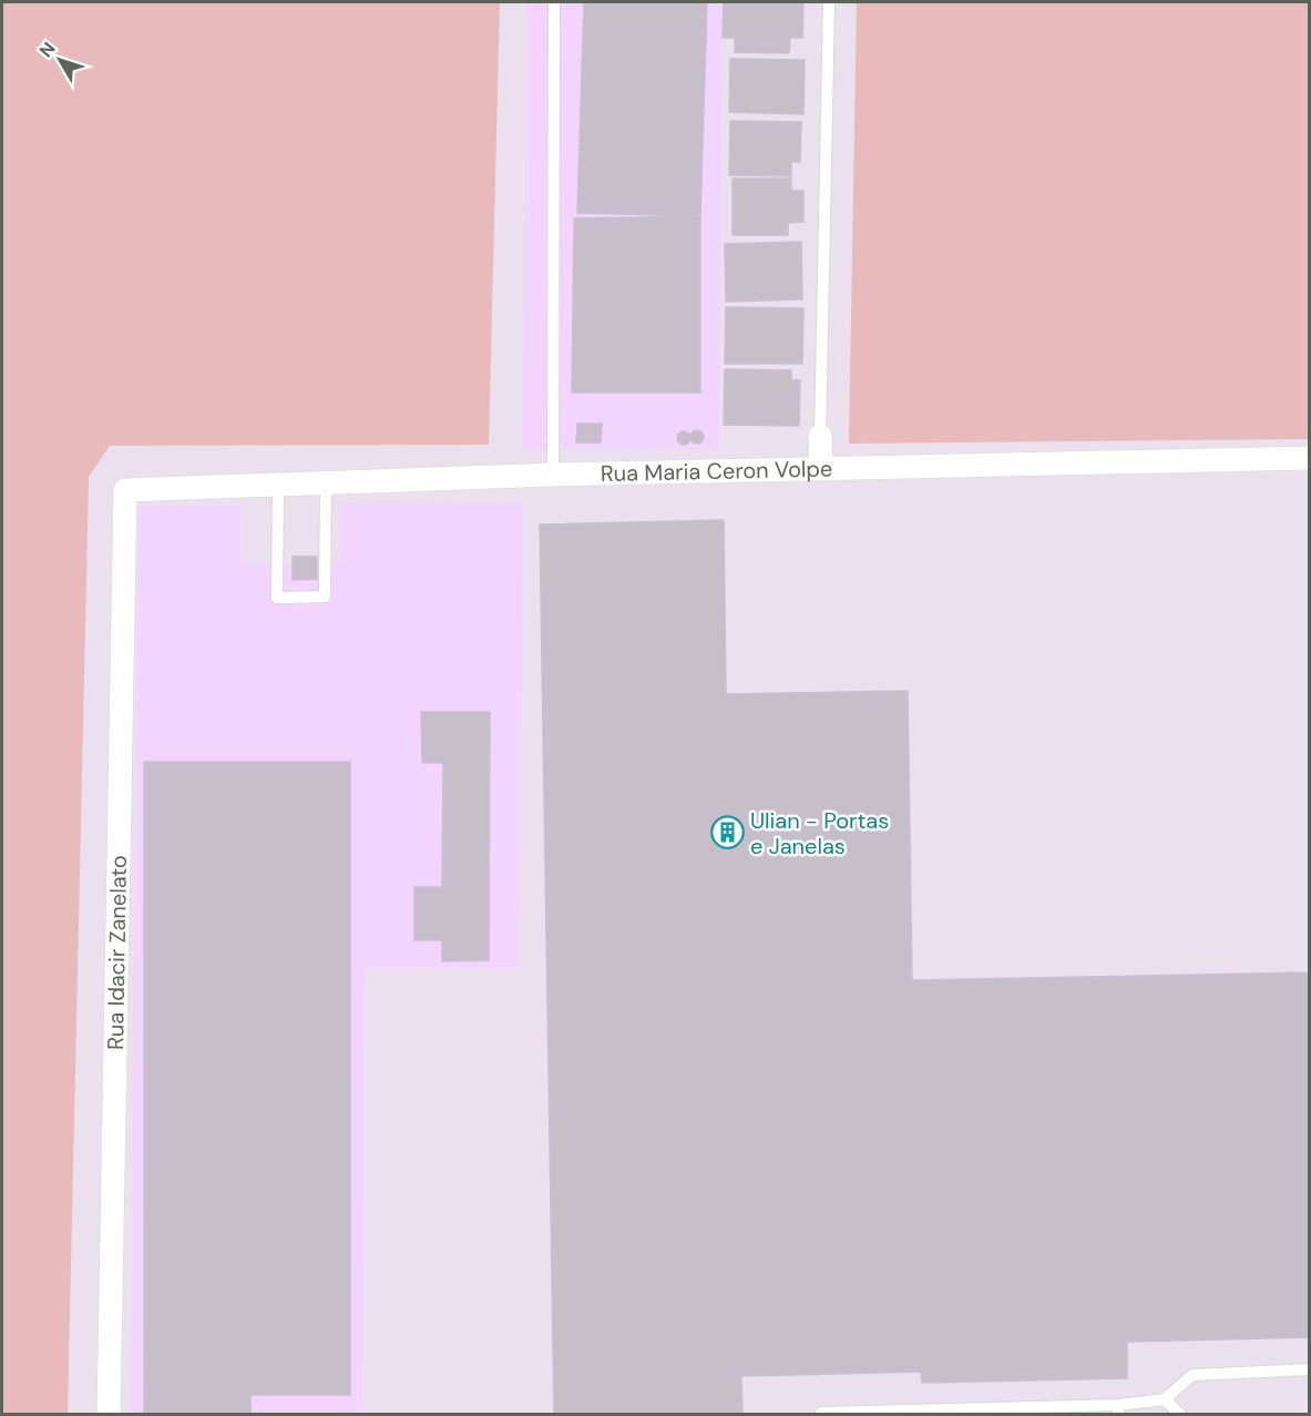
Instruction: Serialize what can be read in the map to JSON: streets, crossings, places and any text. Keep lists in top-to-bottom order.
{
  "streets": {
    "street": ["Rua Maria Ceron Volpe", "Rua Idacir Zanelato"]
  },
  "crossings": [
    ["Rua Maria Ceron Volpe", "Rua Idacir Zanelato"]
  ],
  "places": {
    "building": ["Ulian - Portas e Janelas"]
  },
  "north": "top left"
}
